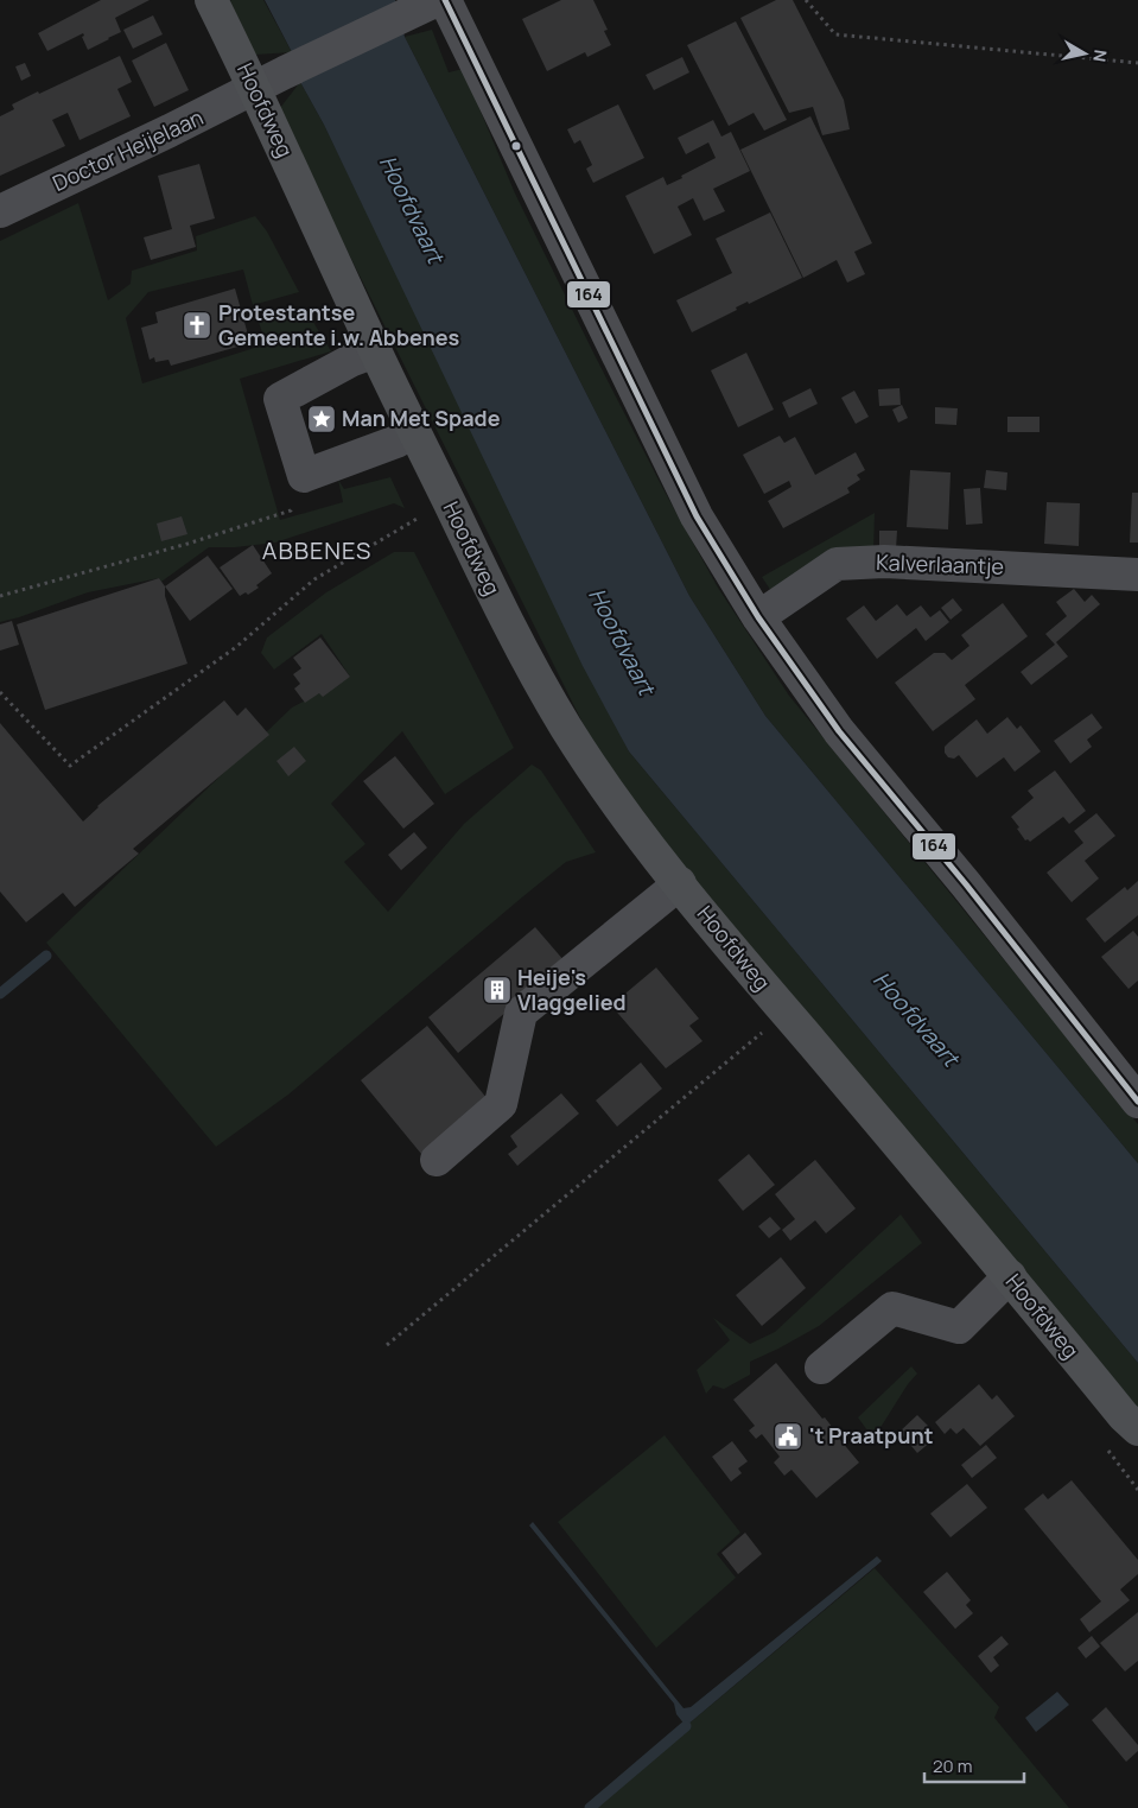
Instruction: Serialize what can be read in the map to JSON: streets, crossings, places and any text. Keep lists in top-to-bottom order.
{
  "streets": {
    "main road": ["Hoofdweg"],
    "street": ["Doctor Heijelaan", "Kalverlaantje"]
  },
  "crossings": [
    ["Hoofdweg", "Doctor Heijelaan"]
  ],
  "districts": ["ABBENES"],
  "water": ["Hoofdvaart"],
  "places": {
    "church": ["Protestantse Gemeente i.w. Abbenes"],
    "place": ["Man Met Spade"],
    "building": ["Heije's Vlaggelied"],
    "public building": ["'t Praatpunt"]
  },
  "lines": ["transit line 164"],
  "scale_bar": "20 m",
  "north": "right"
}
